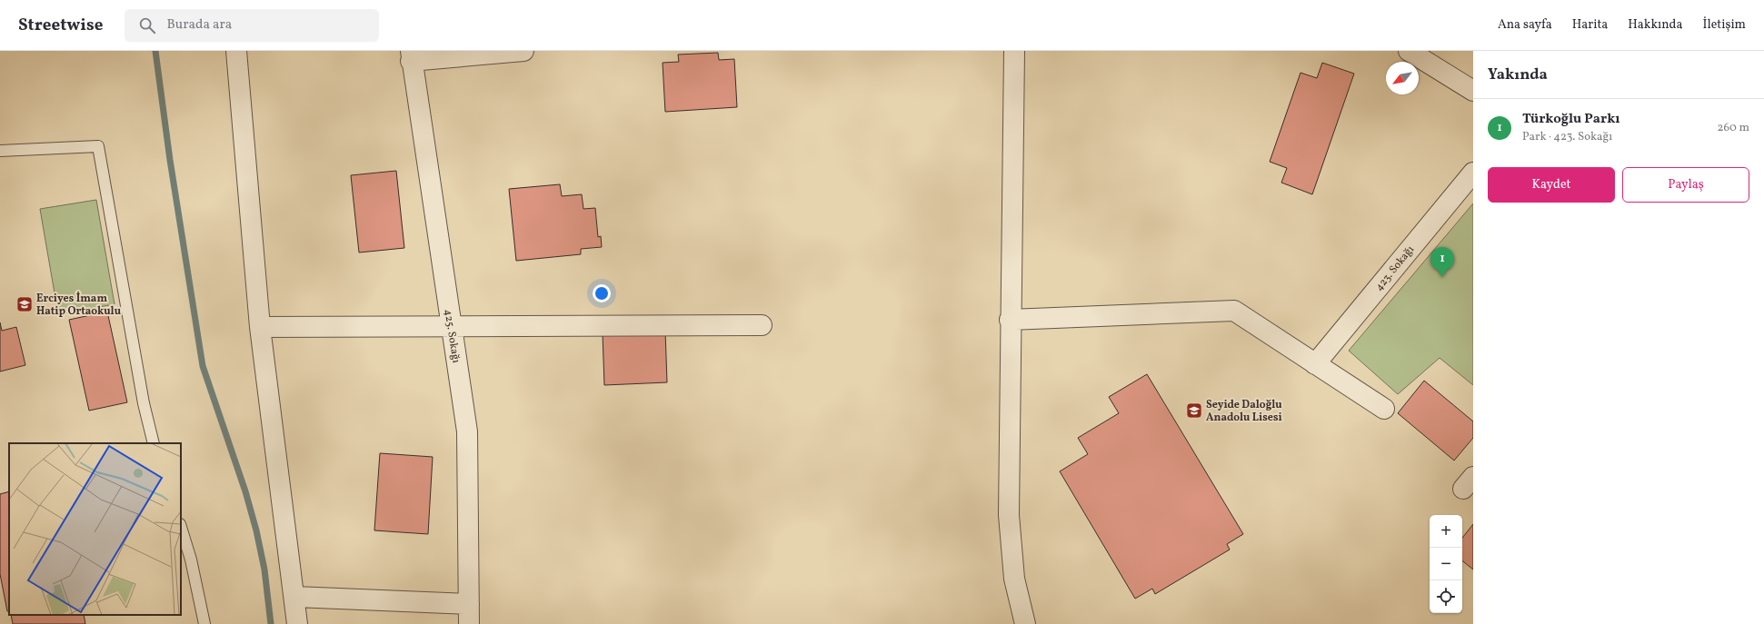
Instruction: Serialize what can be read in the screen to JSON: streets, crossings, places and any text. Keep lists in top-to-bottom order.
{
  "streets": {
    "street": ["423. Sokağı", "425. Sokağı"]
  },
  "places": {
    "school or university": ["Erciyes İmam Hatip Ortaokulu", "Seyide Daloğlu Anadolu Lisesi"]
  },
  "north": "bottom left",
  "page": {
    "header": "Streetwise",
    "search": "Burada ara",
    "nav": [
      "Ana sayfa",
      "Harita",
      "Hakkında",
      "İletişim"
    ],
    "heading": "Yakında",
    "list": [
      {
        "mark": "1",
        "name": "Türkoğlu Parkı",
        "note": "Park · 423. Sokağı",
        "value": "260 m"
      }
    ],
    "buttons": ["Kaydet", "Paylaş"],
    "pins": "1",
    "map_buttons": ["+", "−"]
  }
}
